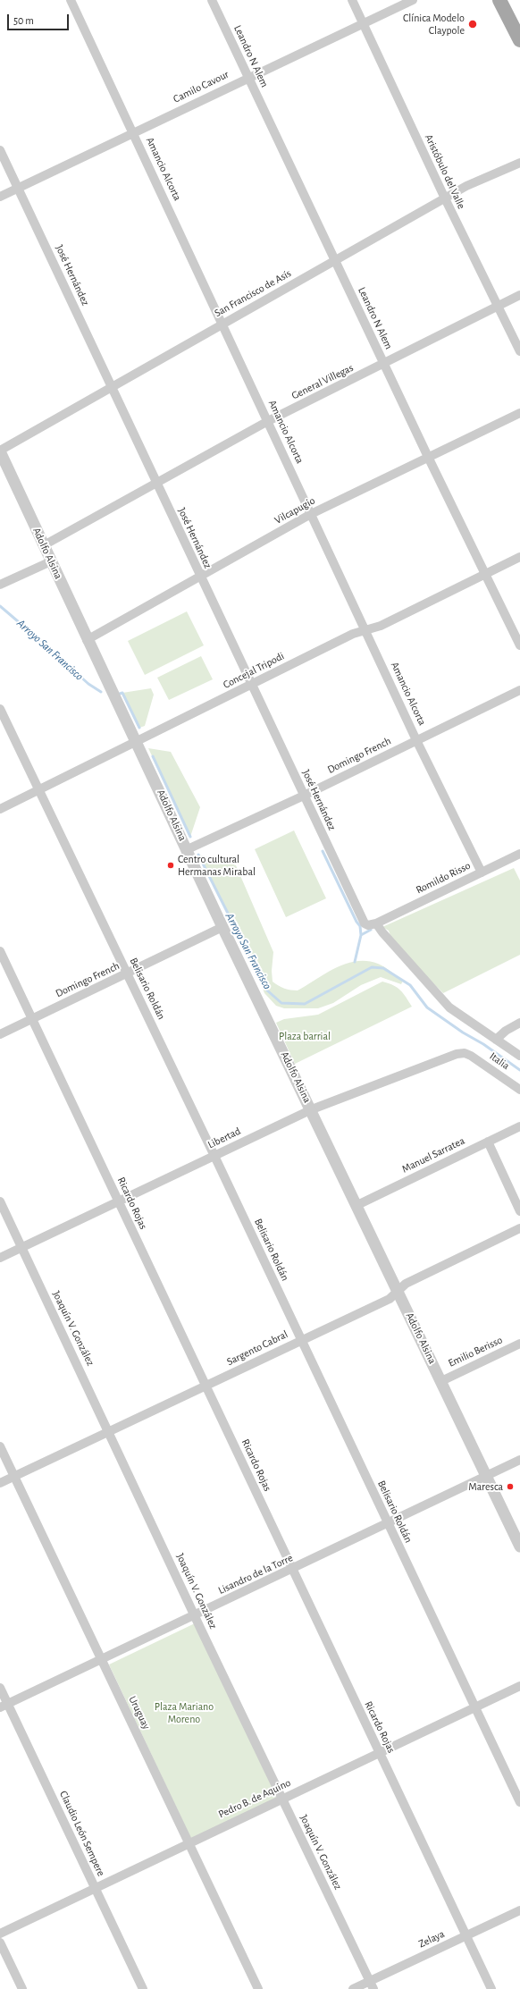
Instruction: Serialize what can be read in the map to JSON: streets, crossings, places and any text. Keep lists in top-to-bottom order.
{
  "streets": {
    "street": [
      "Leandro N Alem",
      "Camilo Cavour",
      "Amancio Alcorta",
      "Aristóbulo del Valle",
      "José Hernández",
      "San Francisco de Asís",
      "General Villegas",
      "Vilcapugio",
      "Adolfo Alsina",
      "Concejal Tripodi",
      "Domingo French",
      "Romildo Risso",
      "Belisario Roldán",
      "Italia",
      "Libertad",
      "Manuel Sarratea",
      "Ricardo Rojas",
      "Joaquín V. González",
      "Sargento Cabral",
      "Emilio Berisso",
      "Lisandro de la Torre",
      "Uruguay",
      "Pedro B. de Aquino",
      "Claudio León Sempere",
      "Zelaya"
    ]
  },
  "crossings": [
    ["Leandro N Alem", "Camilo Cavour"],
    ["Leandro N Alem", "San Francisco de Asís"],
    ["Leandro N Alem", "General Villegas"],
    ["Leandro N Alem", "Vilcapugio"],
    ["Leandro N Alem", "Concejal Tripodi"],
    ["Camilo Cavour", "Amancio Alcorta"],
    ["Camilo Cavour", "Aristóbulo del Valle"],
    ["Camilo Cavour", "José Hernández"],
    ["Amancio Alcorta", "San Francisco de Asís"],
    ["Amancio Alcorta", "General Villegas"],
    ["Amancio Alcorta", "Vilcapugio"],
    ["Amancio Alcorta", "Concejal Tripodi"],
    ["Amancio Alcorta", "Domingo French"],
    ["Amancio Alcorta", "Romildo Risso"],
    ["Aristóbulo del Valle", "San Francisco de Asís"],
    ["Aristóbulo del Valle", "General Villegas"],
    ["José Hernández", "San Francisco de Asís"],
    ["José Hernández", "General Villegas"],
    ["José Hernández", "Vilcapugio"],
    ["José Hernández", "Concejal Tripodi"],
    ["José Hernández", "Domingo French"],
    ["José Hernández", "Romildo Risso"],
    ["José Hernández", "Italia"],
    ["San Francisco de Asís", "Adolfo Alsina"],
    ["General Villegas", "Adolfo Alsina"],
    ["Vilcapugio", "Adolfo Alsina"],
    ["Adolfo Alsina", "Concejal Tripodi"],
    ["Adolfo Alsina", "Domingo French"],
    ["Adolfo Alsina", "Libertad"],
    ["Adolfo Alsina", "Manuel Sarratea"],
    ["Adolfo Alsina", "Sargento Cabral"],
    ["Adolfo Alsina", "Emilio Berisso"],
    ["Adolfo Alsina", "Lisandro de la Torre"],
    ["Concejal Tripodi", "Belisario Roldán"],
    ["Domingo French", "Belisario Roldán"],
    ["Domingo French", "Ricardo Rojas"],
    ["Romildo Risso", "Italia"],
    ["Belisario Roldán", "Libertad"],
    ["Belisario Roldán", "Sargento Cabral"],
    ["Belisario Roldán", "Lisandro de la Torre"],
    ["Belisario Roldán", "Pedro B. de Aquino"],
    ["Italia", "Libertad"],
    ["Libertad", "Ricardo Rojas"],
    ["Libertad", "Joaquín V. González"],
    ["Ricardo Rojas", "Sargento Cabral"],
    ["Ricardo Rojas", "Lisandro de la Torre"],
    ["Ricardo Rojas", "Pedro B. de Aquino"],
    ["Ricardo Rojas", "Zelaya"],
    ["Joaquín V. González", "Sargento Cabral"],
    ["Joaquín V. González", "Lisandro de la Torre"],
    ["Joaquín V. González", "Pedro B. de Aquino"],
    ["Joaquín V. González", "Zelaya"],
    ["Sargento Cabral", "Uruguay"],
    ["Lisandro de la Torre", "Uruguay"],
    ["Lisandro de la Torre", "Claudio León Sempere"],
    ["Uruguay", "Pedro B. de Aquino"],
    ["Pedro B. de Aquino", "Claudio León Sempere"]
  ],
  "water": ["Arroyo San Francisco"],
  "parks": ["Plaza barrial", "Plaza Mariano Moreno"],
  "places": ["Clínica Modelo Claypole", "Centro cultural Hermanas Mirabal", "Maresca"],
  "scale_bar": "50 m"
}
